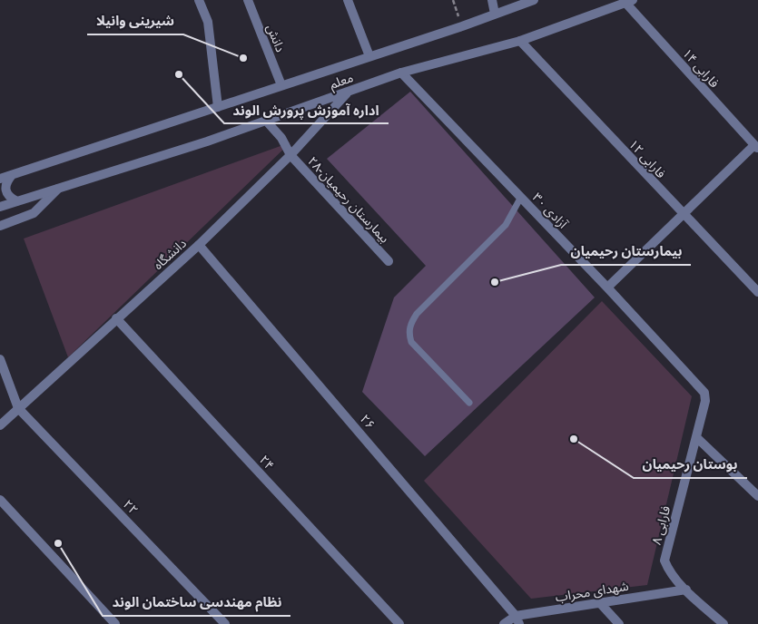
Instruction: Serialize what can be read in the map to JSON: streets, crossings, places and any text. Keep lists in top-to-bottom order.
{
  "streets": {
    "street": [
      "دانش",
      "فارابی ۱۴",
      "معلم",
      "فارابی ۱۲",
      "۲۸-بیمارستان رحیمیان",
      "آزادی ۳۰",
      "دانشگاه",
      "۲۶",
      "۲۴",
      "۲۲",
      "فارابی ۸",
      "شهدای محراب"
    ]
  },
  "crossings": [
    ["دانش", "معلم"],
    ["فارابی ۱۴", "معلم"],
    ["معلم", "فارابی ۱۲"],
    ["معلم", "۲۸-بیمارستان رحیمیان"],
    ["معلم", "آزادی ۳۰"],
    ["معلم", "دانشگاه"],
    ["۲۸-بیمارستان رحیمیان", "دانشگاه"],
    ["آزادی ۳۰", "فارابی ۸"],
    ["دانشگاه", "۲۶"],
    ["دانشگاه", "۲۴"],
    ["دانشگاه", "۲۲"],
    ["۲۶", "شهدای محراب"],
    ["فارابی ۸", "شهدای محراب"]
  ],
  "places": [
    "شیرینی وانیلا",
    "اداره آموزش پرورش الوند",
    "بیمارستان رحیمیان",
    "بوستان رحیمیان",
    "نظام مهندسی ساختمان الوند"
  ]
}
